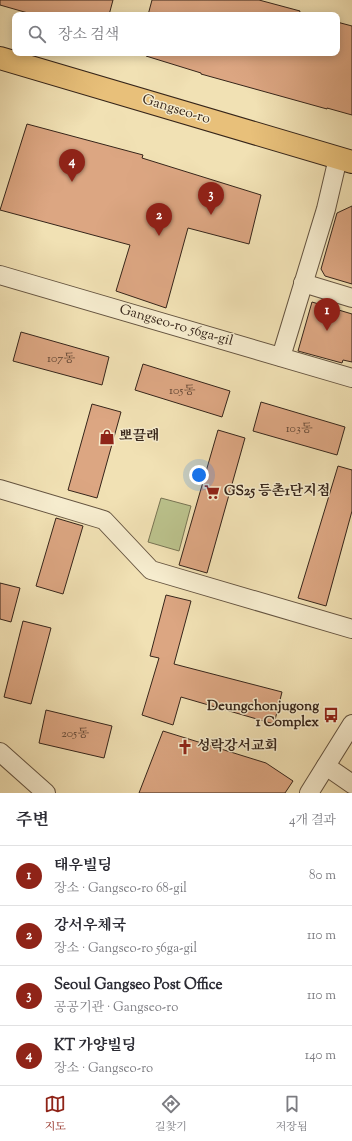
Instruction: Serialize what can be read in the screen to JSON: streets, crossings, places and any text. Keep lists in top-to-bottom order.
{
  "streets": {
    "main road": ["Gangseo-ro"],
    "street": ["Gangseo-ro 56ga-gil"]
  },
  "places": {
    "shop": ["뽀끌래"],
    "supermarket": ["GS25 등촌1단지점"],
    "bus stop": ["Deungchonjugong 1 Complex"],
    "church": ["성락강서교회"]
  },
  "house_numbers": [
    "107동",
    "105동",
    "103동",
    "205동"
  ],
  "page": {
    "search": "장소 검색",
    "pins": [
      "4",
      "3",
      "2",
      "1"
    ],
    "heading": ["주변", "4개 결과"],
    "list": [
      {
        "mark": "1",
        "name": "태우빌딩",
        "note": "장소 · Gangseo-ro 68-gil",
        "value": "80 m"
      },
      {
        "mark": "2",
        "name": "강서우체국",
        "note": "장소 · Gangseo-ro 56ga-gil",
        "value": "110 m"
      },
      {
        "mark": "3",
        "name": "Seoul Gangseo Post Office",
        "note": "공공기관 · Gangseo-ro",
        "value": "110 m"
      },
      {
        "mark": "4",
        "name": "KT 가양빌딩",
        "note": "장소 · Gangseo-ro",
        "value": "140 m"
      }
    ],
    "nav": ["지도", "길찾기", "저장됨"]
  }
}
